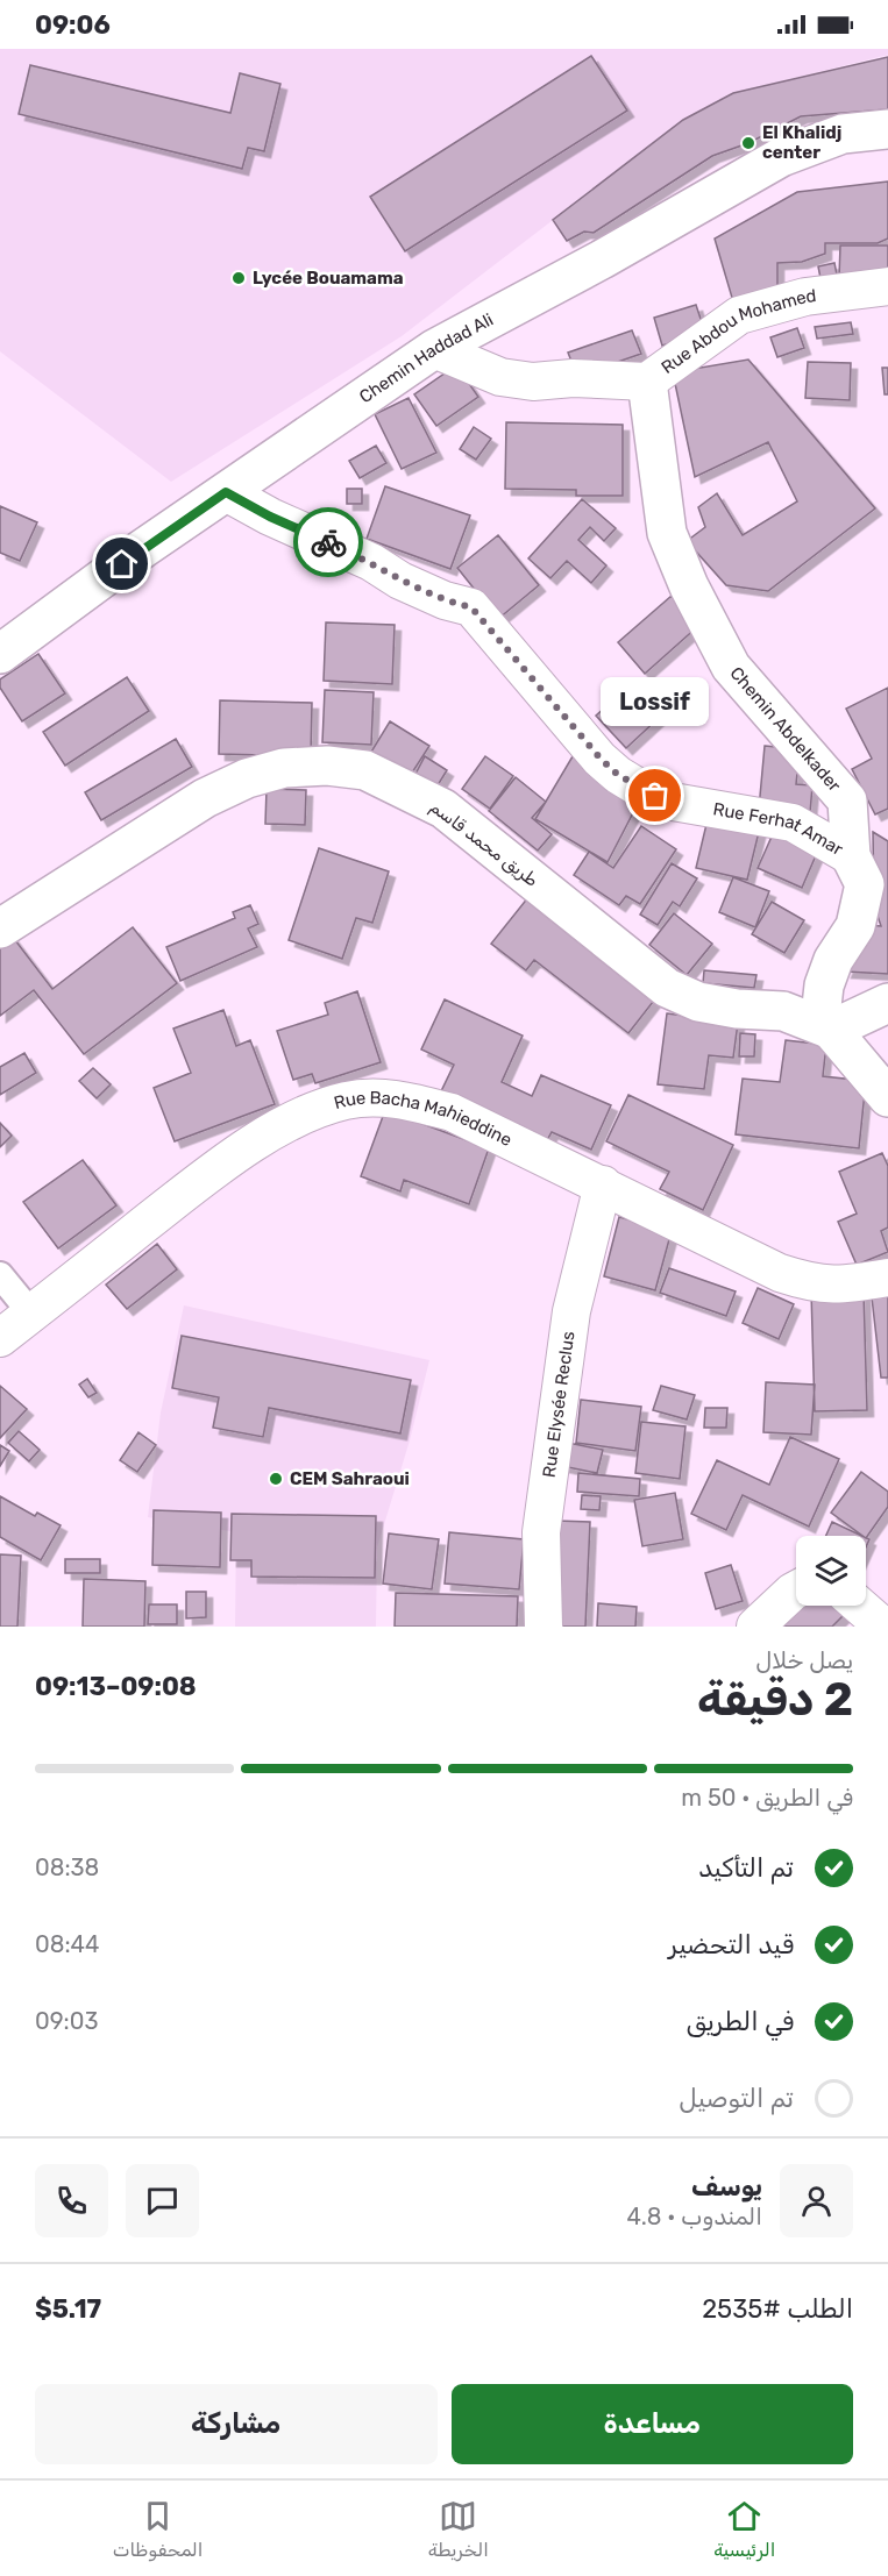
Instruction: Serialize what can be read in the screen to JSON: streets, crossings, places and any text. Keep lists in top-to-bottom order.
{
  "streets": {
    "street": [
      "Rue Abdou Mohamed",
      "Chemin Haddad Ali",
      "Chemin Abdelkader",
      "Rue Ferhat Amar",
      "طريق محمد قاسم",
      "Rue Bacha Mahieddine",
      "Rue Elysée Reclus"
    ]
  },
  "crossings": [
    ["Rue Abdou Mohamed", "Chemin Haddad Ali"],
    ["Rue Abdou Mohamed", "Chemin Abdelkader"],
    ["Chemin Haddad Ali", "Rue Ferhat Amar"],
    ["Chemin Abdelkader", "Rue Ferhat Amar"],
    ["Chemin Abdelkader", "طريق محمد قاسم"],
    ["Rue Bacha Mahieddine", "Rue Elysée Reclus"]
  ],
  "places": [
    "El Khalidj center",
    "Lycée Bouamama",
    "Lossif",
    "CEM Sahraoui"
  ],
  "page": {
    "status": "09:06",
    "bubble": "Lossif",
    "heading": ["2 دقيقة", "يصل خلال", "09:08–09:13"],
    "panel": [
      "يوسف",
      "المندوب · 4.8",
      "الطلب #2535",
      "$5.17"
    ],
    "bar": "في الطريق · 50 m",
    "list": [
      ["تم التأكيد", "08:38"],
      ["قيد التحضير", "08:44"],
      ["في الطريق", "09:03"],
      "تم التوصيل"
    ],
    "buttons": ["مساعدة", "مشاركة"],
    "tabs": ["الرئيسية", "الخريطة", "المحفوظات"]
  }
}
